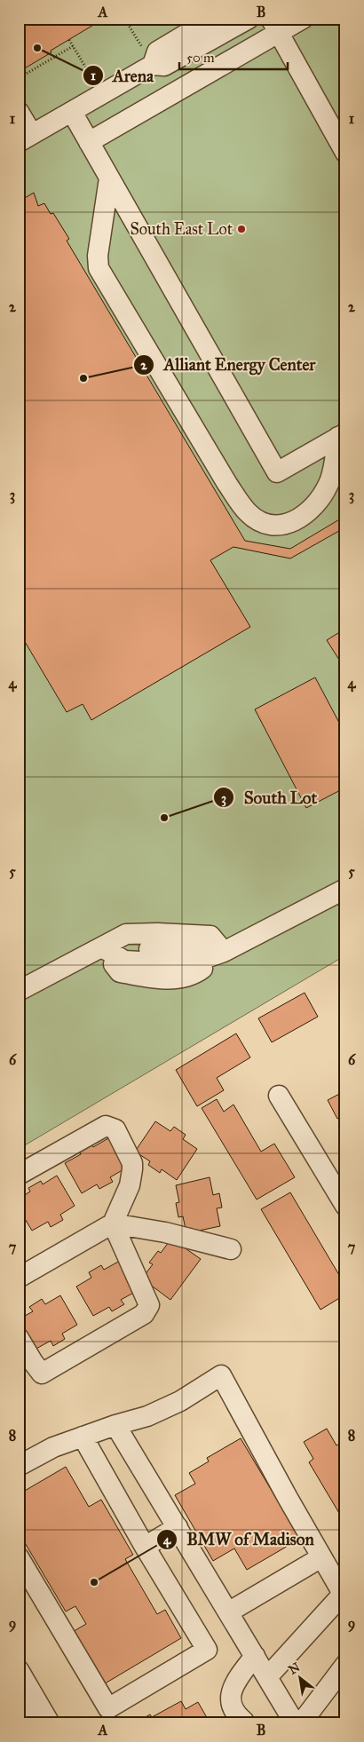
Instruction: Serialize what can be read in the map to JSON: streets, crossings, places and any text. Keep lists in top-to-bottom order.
{
  "places": [
    "Arena",
    "South East Lot",
    "Alliant Energy Center",
    "South Lot",
    "BMW of Madison"
  ],
  "scale_bar": "50 m",
  "north": "top left",
  "grid": {
    "columns": ["A", "B"],
    "rows": [
      "1",
      "2",
      "3",
      "4",
      "5",
      "6",
      "7",
      "8",
      "9"
    ]
  }
}
